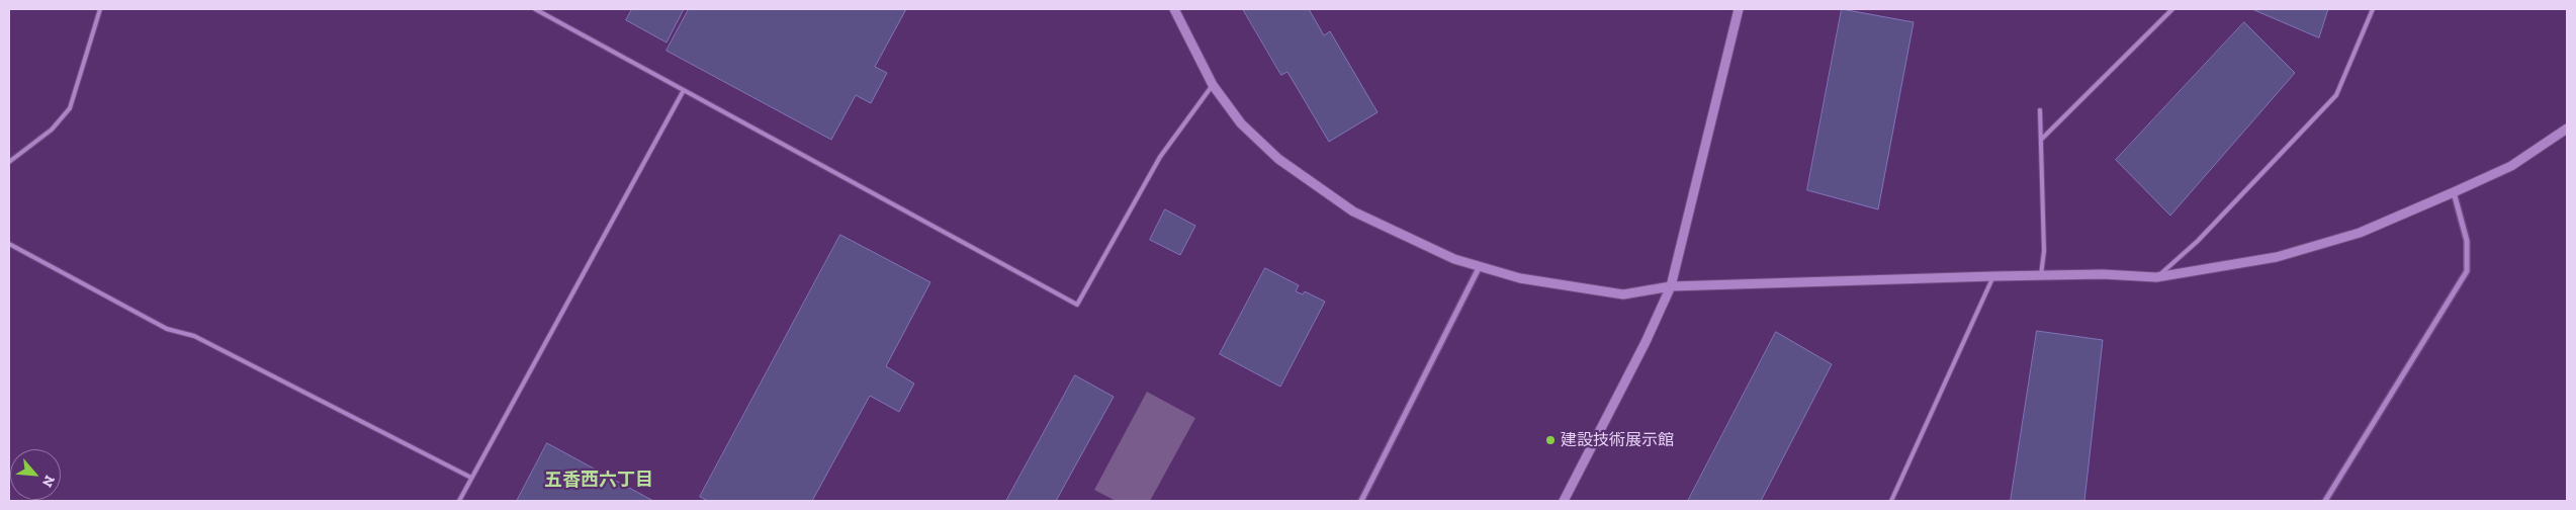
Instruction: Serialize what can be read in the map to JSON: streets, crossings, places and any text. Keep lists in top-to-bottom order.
{
  "districts": ["五香西六丁目"],
  "places": ["建設技術展示館"],
  "north": "bottom right"
}
